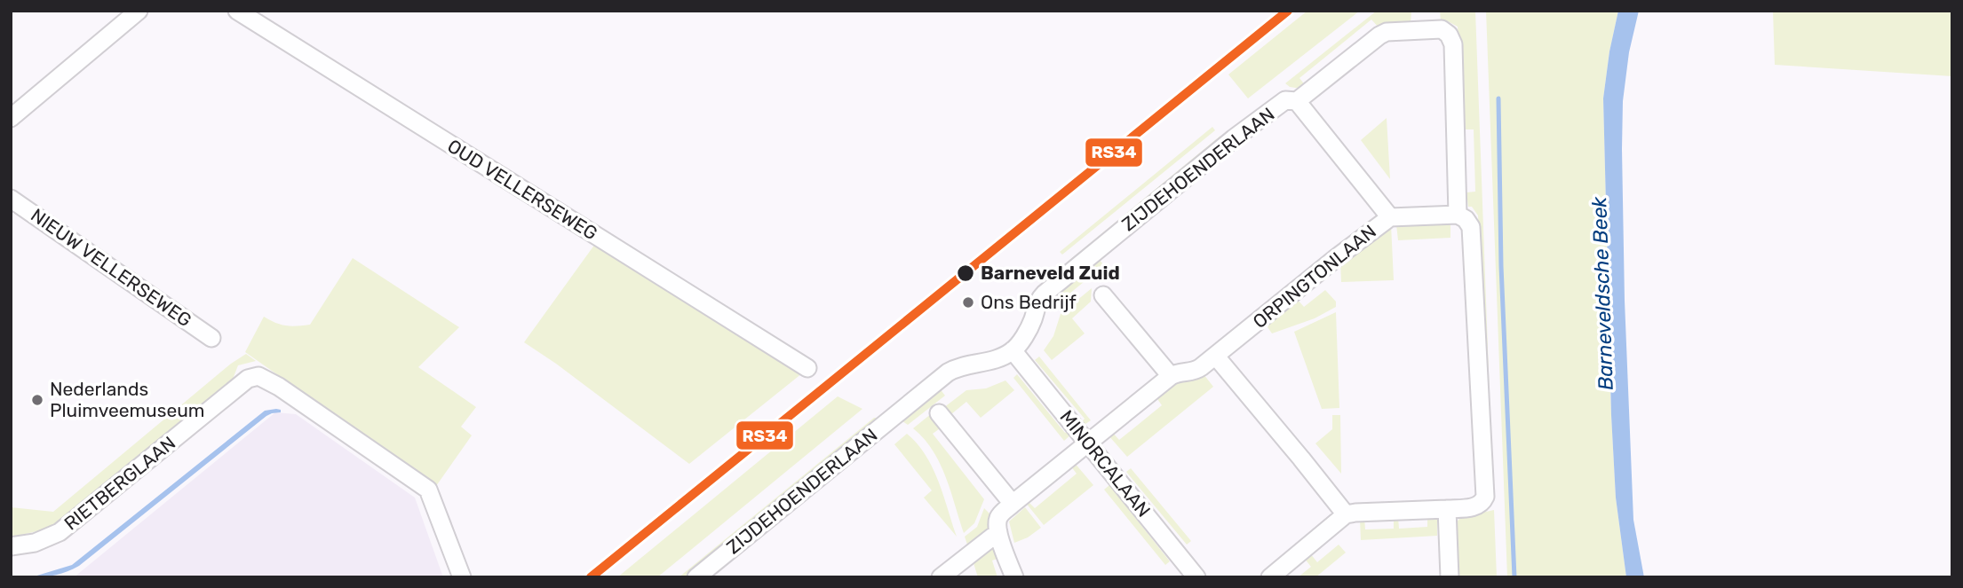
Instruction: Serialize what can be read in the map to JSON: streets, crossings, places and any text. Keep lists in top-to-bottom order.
{
  "streets": {
    "street": [
      "ZIJDEHOENDERLAAN",
      "OUD VELLERSEWEG",
      "NIEUW VELLERSEWEG",
      "ORPINGTONLAAN",
      "MINORCALAAN",
      "RIETBERGLAAN"
    ]
  },
  "crossings": [
    ["ZIJDEHOENDERLAAN", "ORPINGTONLAAN"],
    ["ZIJDEHOENDERLAAN", "MINORCALAAN"],
    ["ORPINGTONLAAN", "MINORCALAAN"]
  ],
  "water": ["Barneveldsche Beek"],
  "places": ["Barneveld Zuid", "Ons Bedrijf", "Nederlands Pluimveemuseum"],
  "lines": ["transit line RS34"]
}
